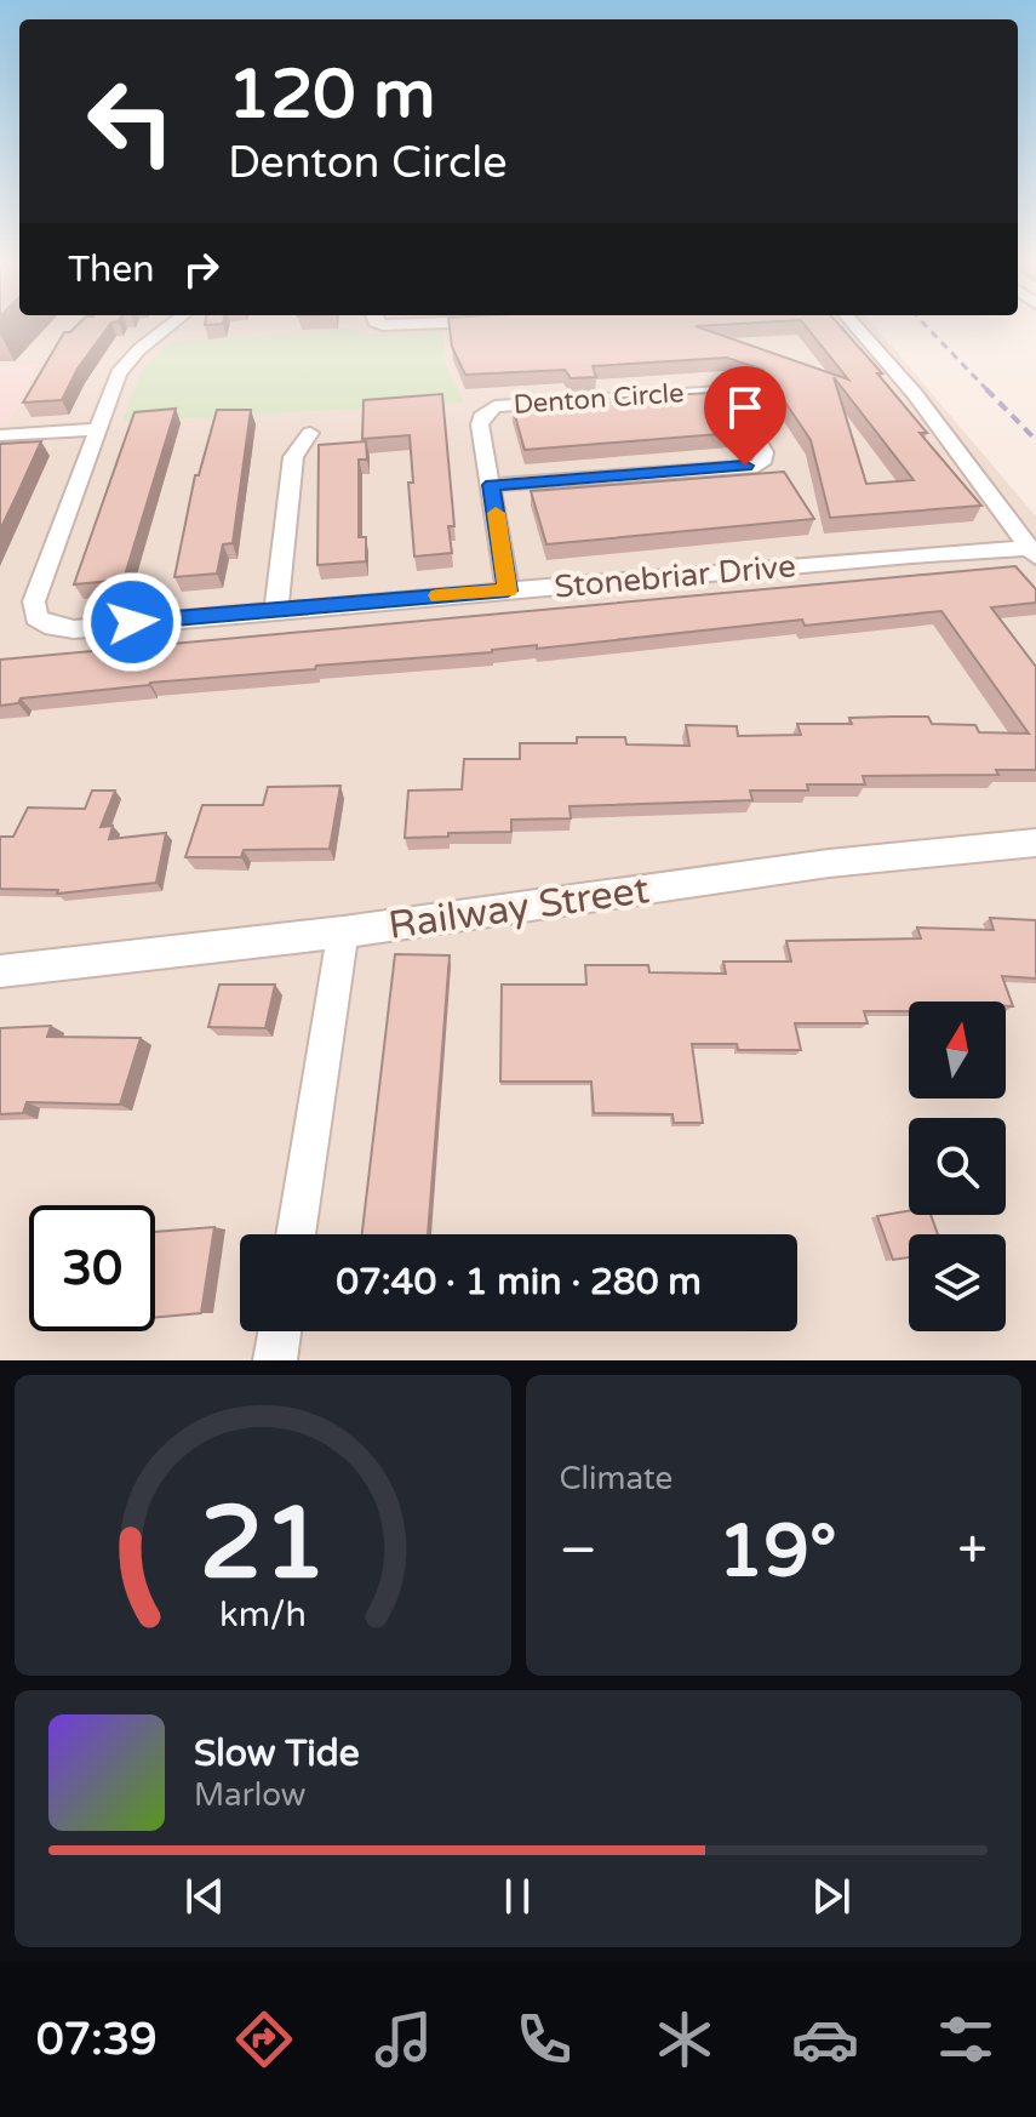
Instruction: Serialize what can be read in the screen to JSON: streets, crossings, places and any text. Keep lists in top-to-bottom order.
{
  "streets": {
    "street": ["Denton Circle", "Stonebriar Drive", "Railway Street"]
  },
  "crossings": [
    ["Denton Circle", "Stonebriar Drive"]
  ],
  "north": "top",
  "page": {
    "turn": ["120 m", "Denton Circle"],
    "then": "Then",
    "limit": "30",
    "trip": "07:40 · 1 min · 280 m",
    "tile": "Climate",
    "heat": ["−", "19°", "+"],
    "song": ["Slow Tide", "Marlow"],
    "tabs": "07:39",
    "gauge": ["21", "km/h"]
  }
}
